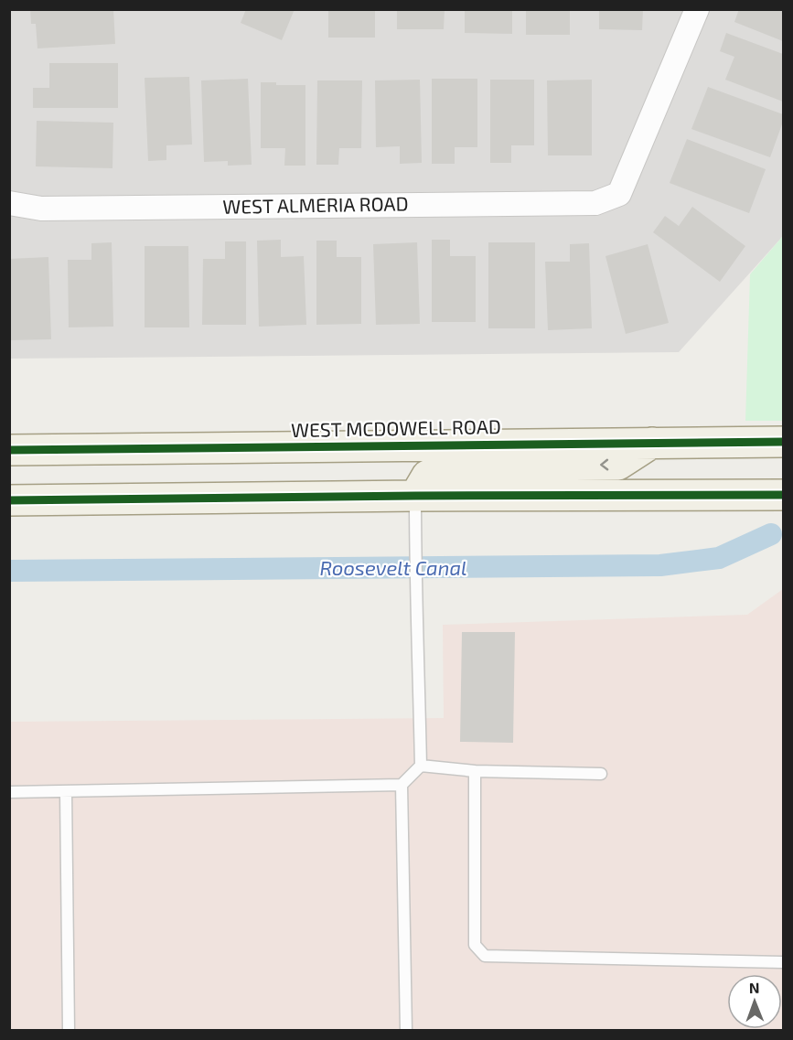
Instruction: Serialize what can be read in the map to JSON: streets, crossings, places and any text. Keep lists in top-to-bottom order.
{
  "streets": {
    "main road": ["WEST MCDOWELL ROAD"],
    "street": ["WEST ALMERIA ROAD"]
  },
  "water": ["Roosevelt Canal"],
  "north": "top"
}
